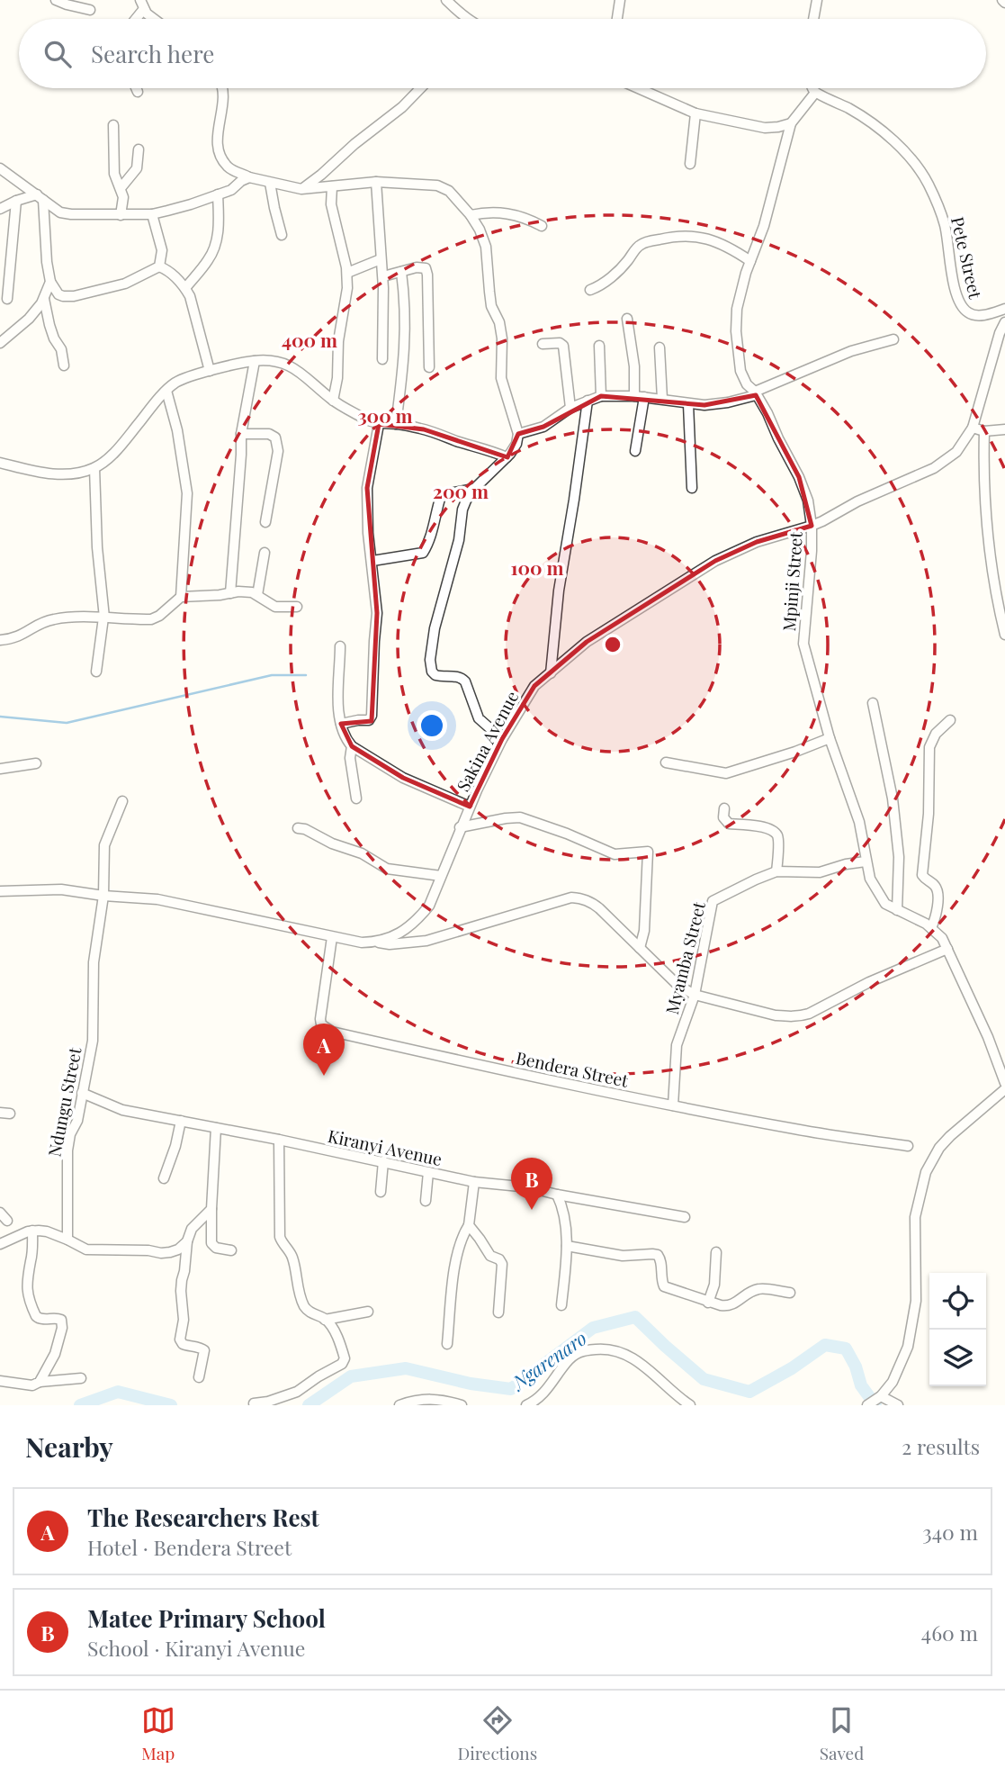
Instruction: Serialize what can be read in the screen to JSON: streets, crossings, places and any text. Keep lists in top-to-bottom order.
{
  "streets": {
    "street": [
      "Pete Street",
      "Mpinji Street",
      "Sakina Avenue",
      "Myamba Street",
      "Bendera Street",
      "Ndungu Street",
      "Kiranyi Avenue"
    ]
  },
  "crossings": [
    ["Mpinji Street", "Sakina Avenue"],
    ["Mpinji Street", "Myamba Street"],
    ["Myamba Street", "Bendera Street"],
    ["Ndungu Street", "Kiranyi Avenue"]
  ],
  "water": ["Ngarenaro"],
  "page": {
    "search": "Search here",
    "pins": ["A", "B"],
    "heading": ["Nearby", "2 results"],
    "list": [
      {
        "mark": "A",
        "name": "The Researchers Rest",
        "note": "Hotel · Bendera Street",
        "value": "340 m"
      },
      {
        "mark": "B",
        "name": "Matee Primary School",
        "note": "School · Kiranyi Avenue",
        "value": "460 m"
      }
    ],
    "nav": ["Map", "Directions", "Saved"]
  },
  "rings": [
    "400 m",
    "300 m",
    "200 m",
    "100 m"
  ]
}
